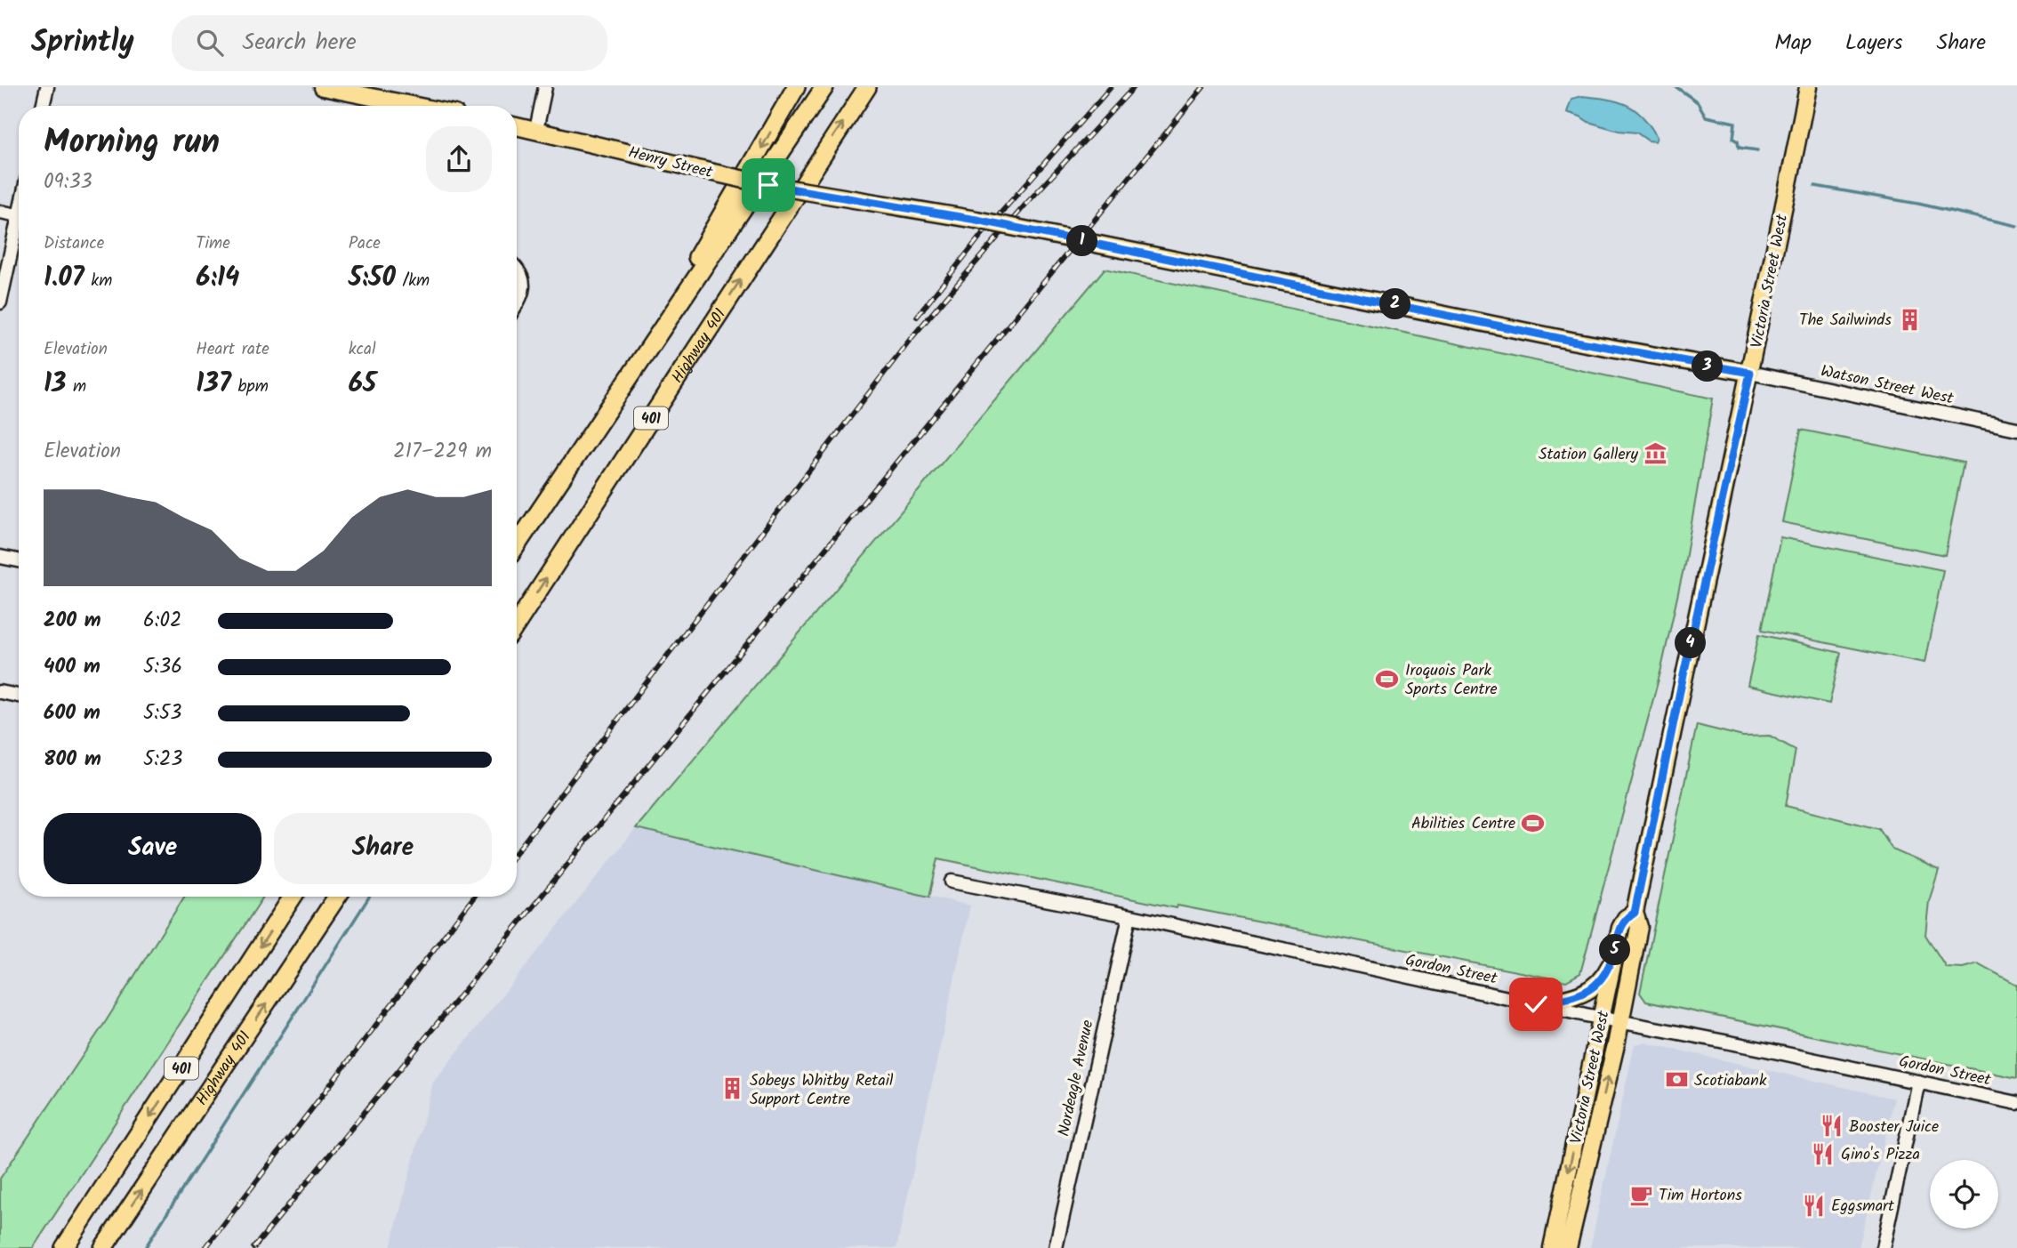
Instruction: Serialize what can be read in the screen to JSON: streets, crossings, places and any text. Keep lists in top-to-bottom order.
{
  "streets": {
    "highway": ["Highway 401", "401"],
    "main road": ["Henry Street", "Victoria Street West"],
    "street": ["Watson Street West", "Gordon Street", "Nordeagle Avenue"]
  },
  "crossings": [
    ["Henry Street", "Victoria Street West"],
    ["Henry Street", "Watson Street West"],
    ["Victoria Street West", "Watson Street West"],
    ["Victoria Street West", "Gordon Street"],
    ["Gordon Street", "Nordeagle Avenue"]
  ],
  "places": {
    "building": ["The Sailwinds", "Sobeys Whitby Retail Support Centre"],
    "museum": ["Station Gallery"],
    "sports": ["Iroquois Park Sports Centre", "Abilities Centre"],
    "bank": ["Scotiabank"],
    "restaurant": ["Booster Juice", "Gino's Pizza", "Eggsmart"],
    "cafe": ["Tim Hortons"]
  },
  "page": {
    "header": "Sprintly",
    "search": "Search here",
    "nav": ["Map", "Layers", "Share"],
    "heading": ["Morning run", "09:33"],
    "stats": [
      ["Distance", "1.07 km"],
      ["Time", "6:14"],
      ["Pace", "5:50 /km"],
      ["Elevation", "13 m"],
      ["Heart rate", "137 bpm"],
      ["kcal", "65"]
    ],
    "pins": [
      "1",
      "2",
      "3",
      "4",
      "5"
    ],
    "chart": ["Elevation", "217–229 m"],
    "list": [
      {
        "name": "200 m",
        "note": "6:02"
      },
      {
        "name": "400 m",
        "note": "5:36"
      },
      {
        "name": "600 m",
        "note": "5:53"
      },
      {
        "name": "800 m",
        "note": "5:23"
      }
    ],
    "buttons": ["Save", "Share"]
  }
}
